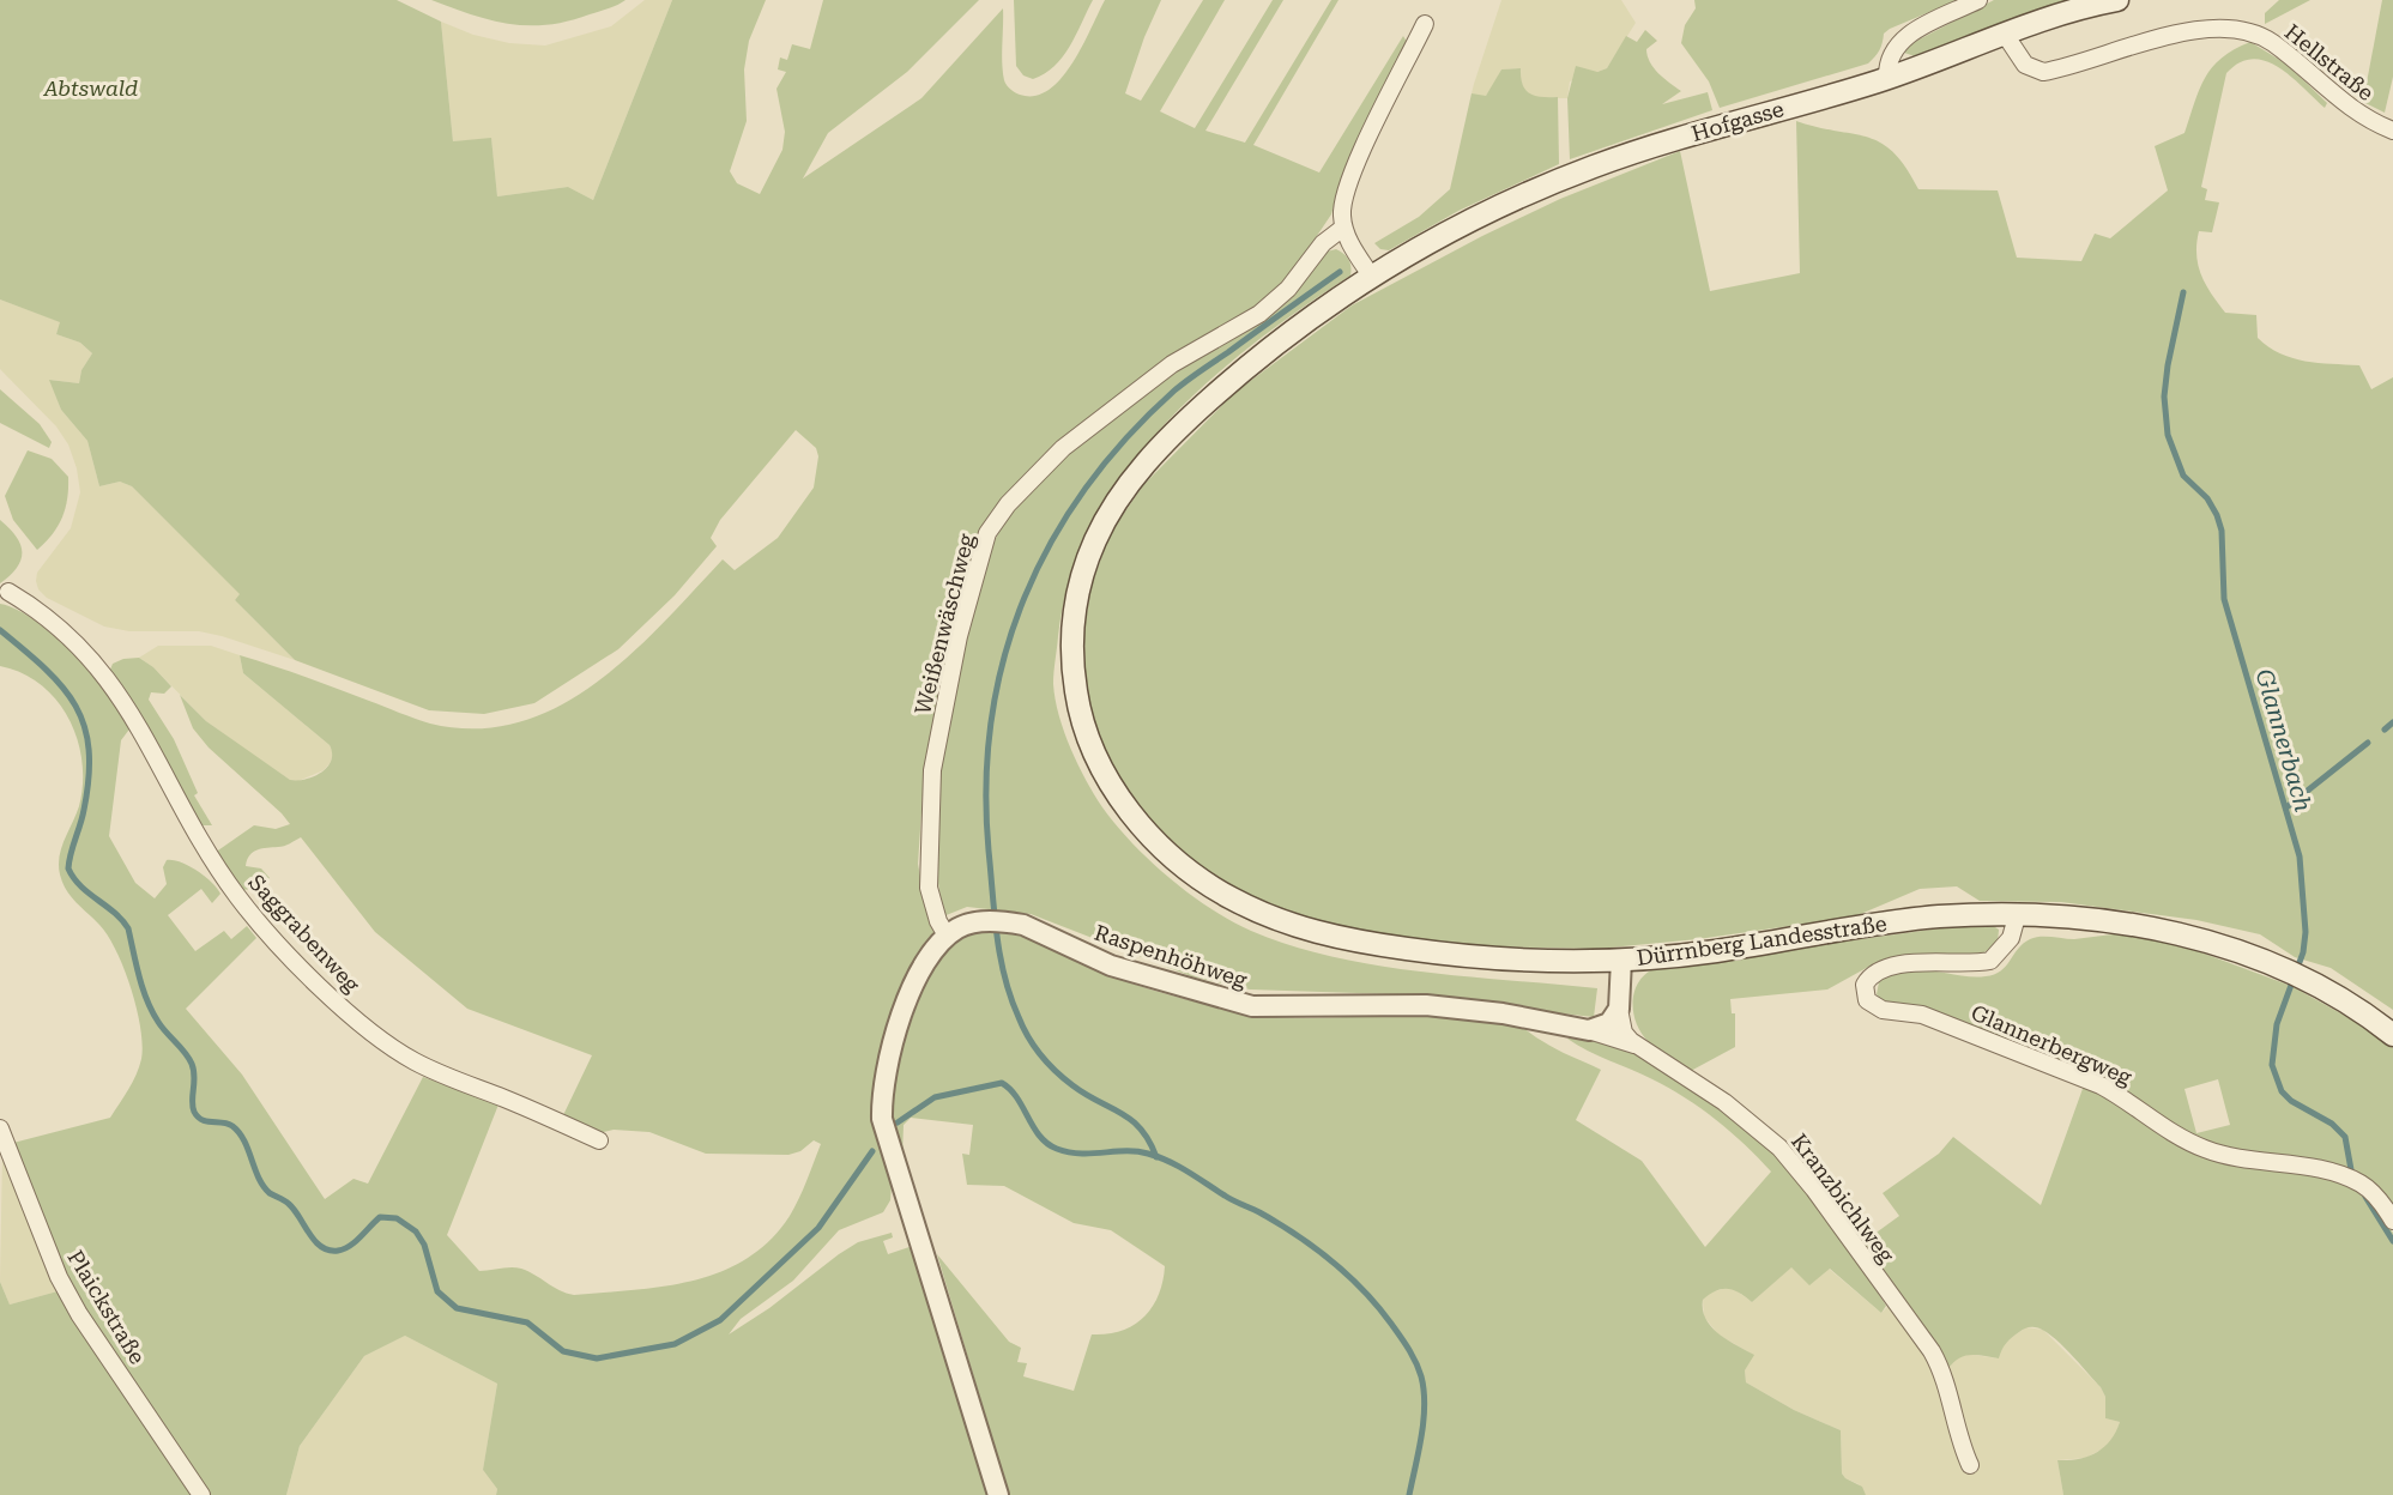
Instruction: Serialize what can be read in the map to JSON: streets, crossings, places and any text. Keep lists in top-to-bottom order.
{
  "streets": {
    "main road": ["Hofgasse", "Dürrnberg Landesstraße"],
    "street": [
      "Hellstraße",
      "Weißenwäschweg",
      "Saggrabenweg",
      "Raspenhöhweg",
      "Glannerbergweg",
      "Kranzbichlweg",
      "Plaickstraße"
    ]
  },
  "crossings": [
    ["Hellstraße", "Hofgasse"],
    ["Hofgasse", "Dürrnberg Landesstraße"],
    ["Weißenwäschweg", "Raspenhöhweg"],
    ["Dürrnberg Landesstraße", "Glannerbergweg"]
  ],
  "water": ["Glannerbach"],
  "parks": ["Abtswald"]
}
